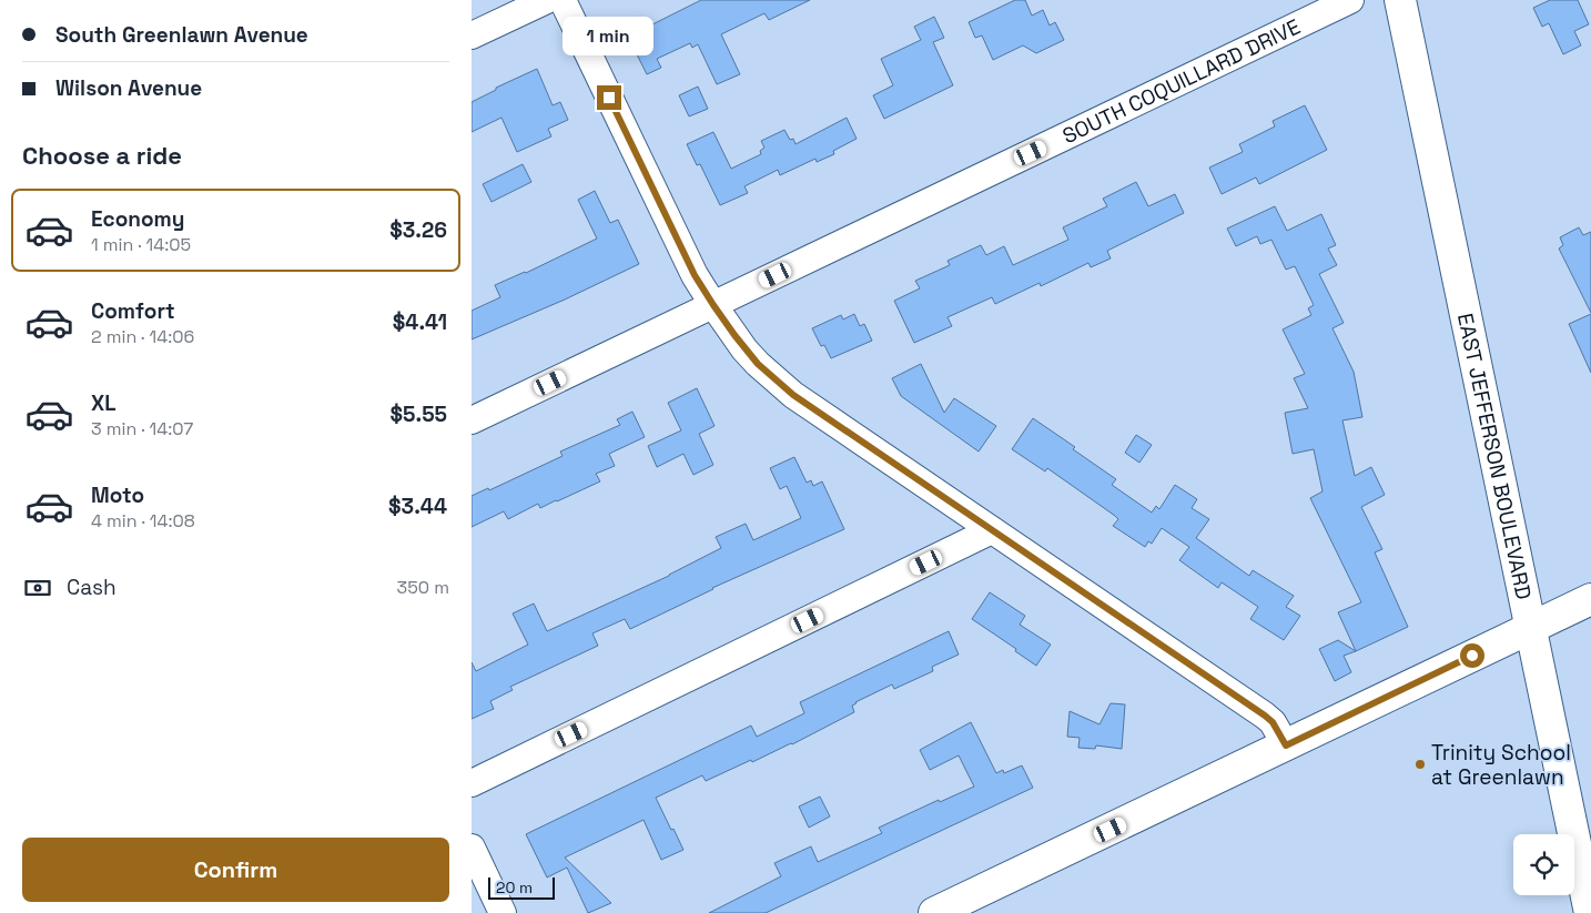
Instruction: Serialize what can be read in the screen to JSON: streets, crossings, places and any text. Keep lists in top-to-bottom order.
{
  "streets": {
    "street": ["SOUTH COQUILLARD DRIVE", "EAST JEFFERSON BOULEVARD"]
  },
  "places": ["Trinity School at Greenlawn"],
  "scale_bar": "20 m",
  "page": {
    "banner": ["South Greenlawn Avenue", "Wilson Avenue"],
    "bubble": "1 min",
    "heading": "Choose a ride",
    "list": [
      {
        "name": "Economy",
        "note": "1 min · 14:05",
        "value": "$3.26"
      },
      {
        "name": "Comfort",
        "note": "2 min · 14:06",
        "value": "$4.41"
      },
      {
        "name": "XL",
        "note": "3 min · 14:07",
        "value": "$5.55"
      },
      {
        "name": "Moto",
        "note": "4 min · 14:08",
        "value": "$3.44"
      }
    ],
    "pay": ["Cash", "350 m"],
    "buttons": "Confirm",
    "scale": "20 m"
  }
}
